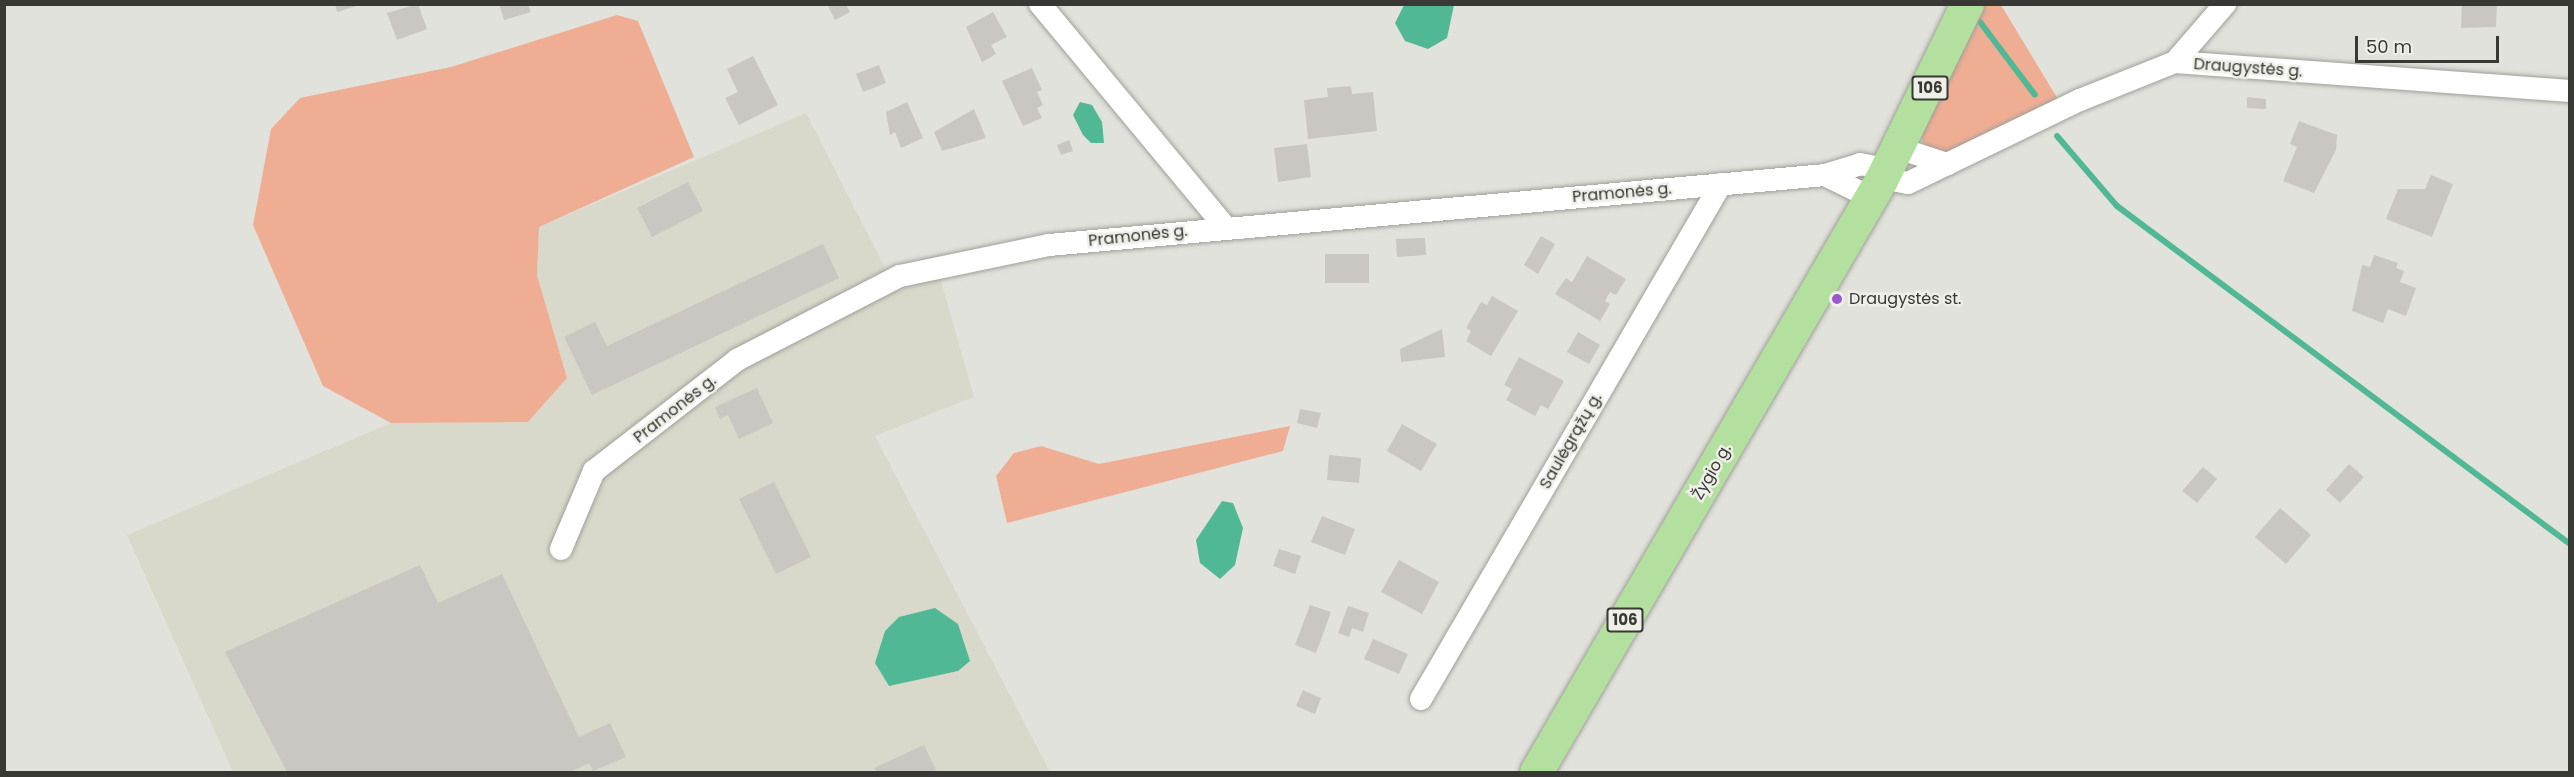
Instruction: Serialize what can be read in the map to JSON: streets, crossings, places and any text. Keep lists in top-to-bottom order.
{
  "streets": {
    "main road": ["106", "Žygio g."],
    "street": ["Draugystės g.", "Pramonės g.", "Saulėgrąžų g."]
  },
  "crossings": [
    ["Draugystės g.", "106"],
    ["Draugystės g.", "Pramonės g."],
    ["Draugystės g.", "Žygio g."],
    ["106", "Pramonės g."],
    ["106", "Žygio g."],
    ["Pramonės g.", "Saulėgrąžų g."],
    ["Pramonės g.", "Žygio g."]
  ],
  "places": ["Draugystės st."],
  "scale_bar": "50 m"
}
